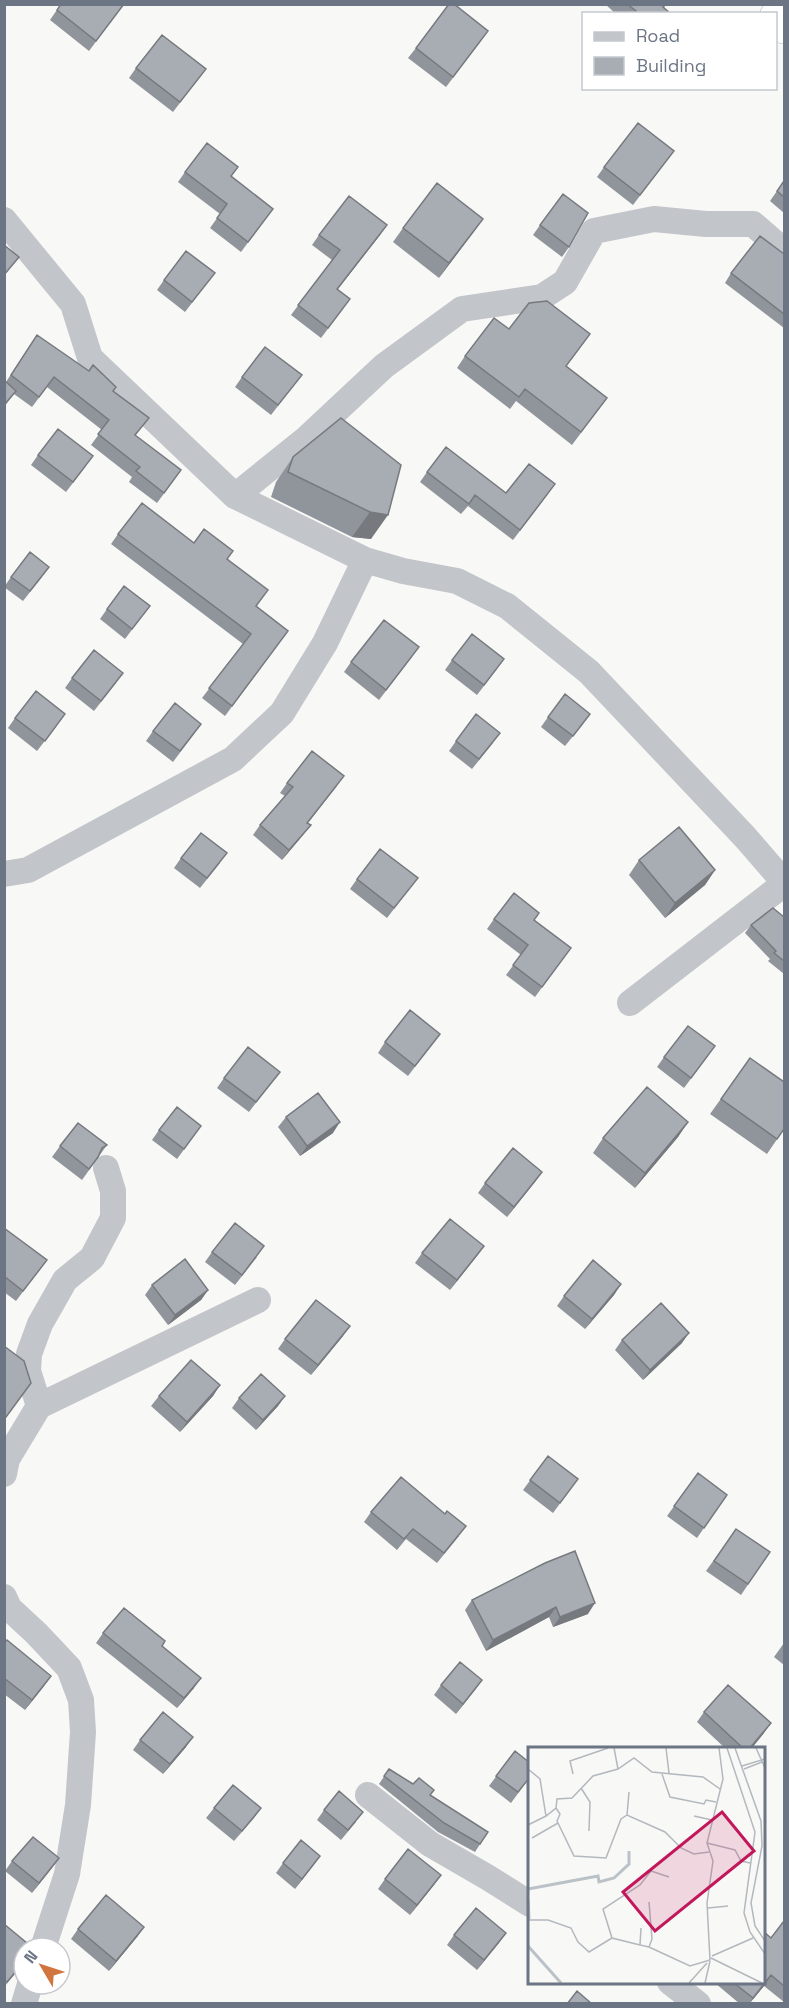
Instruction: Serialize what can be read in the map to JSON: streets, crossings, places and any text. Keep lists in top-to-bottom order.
{
  "legend": ["Road", "Building"],
  "north": "top left"
}
